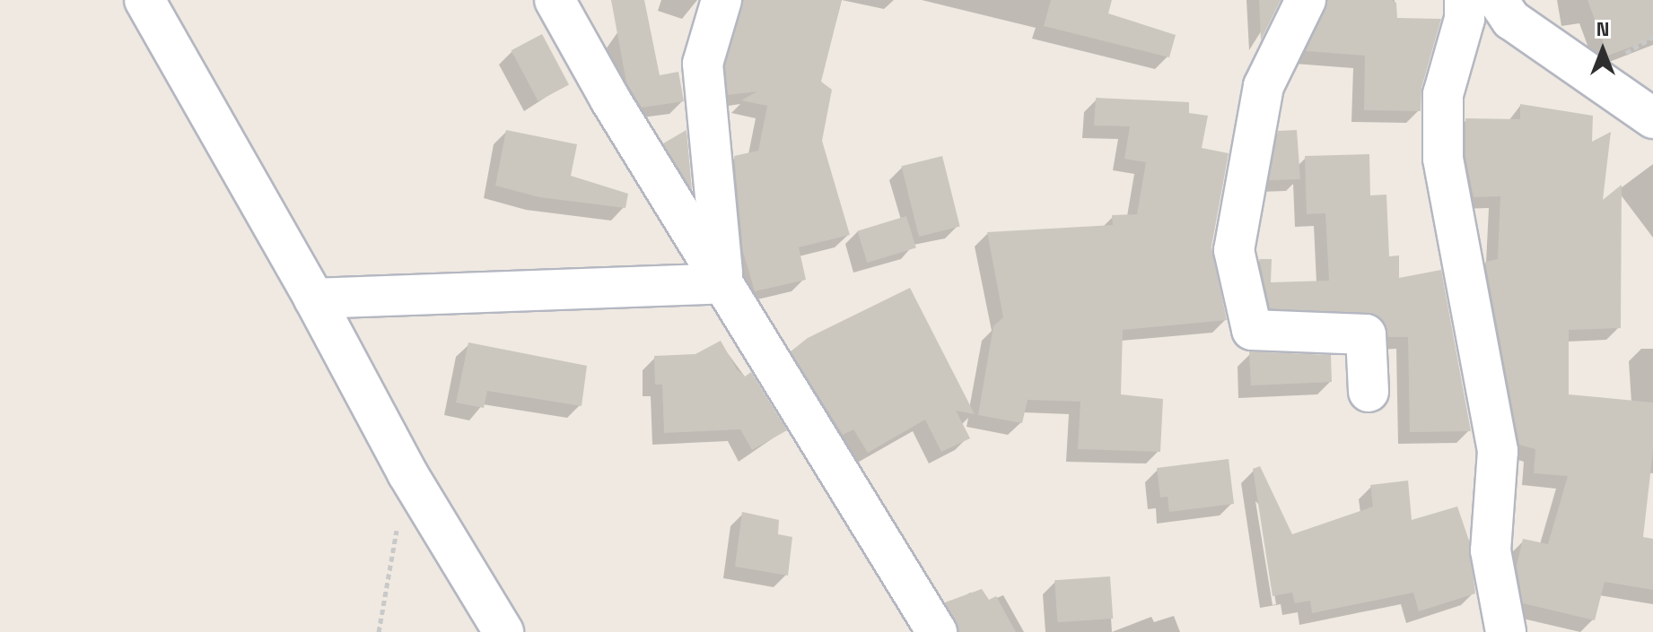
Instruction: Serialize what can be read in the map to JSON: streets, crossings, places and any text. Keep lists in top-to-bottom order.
{
  "north": "top"
}
